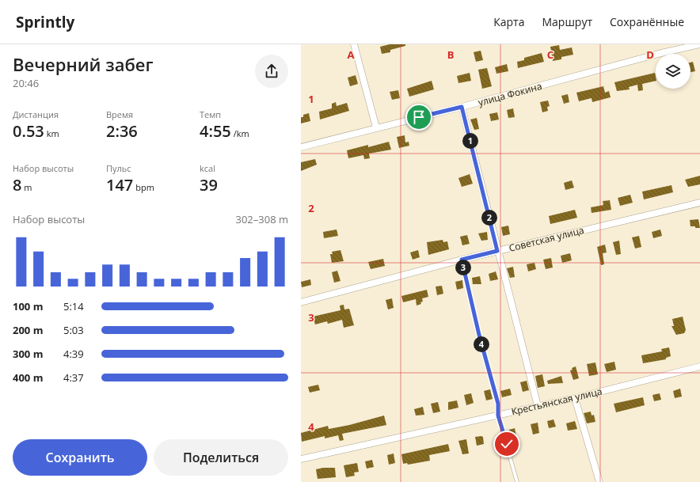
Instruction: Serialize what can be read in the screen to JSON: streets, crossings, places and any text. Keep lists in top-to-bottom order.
{
  "streets": {
    "street": ["улица Фокина", "Советская улица", "Крестьянская улица"]
  },
  "page": {
    "header": "Sprintly",
    "nav": ["Карта", "Маршрут", "Сохранённые"],
    "heading": ["Вечерний забег", "20:46"],
    "stats": [
      ["Дистанция", "0.53 km"],
      ["Время", "2:36"],
      ["Темп", "4:55 /km"],
      ["Набор высоты", "8 m"],
      ["Пульс", "147 bpm"],
      ["kcal", "39"]
    ],
    "pins": [
      "1",
      "2",
      "3",
      "4"
    ],
    "chart": ["Набор высоты", "302–308 m"],
    "list": [
      {
        "name": "100 m",
        "note": "5:14"
      },
      {
        "name": "200 m",
        "note": "5:03"
      },
      {
        "name": "300 m",
        "note": "4:39"
      },
      {
        "name": "400 m",
        "note": "4:37"
      }
    ],
    "buttons": ["Сохранить", "Поделиться"]
  },
  "grid": {
    "columns": [
      "A",
      "B",
      "C",
      "D"
    ],
    "rows": [
      "1",
      "2",
      "3",
      "4"
    ]
  }
}
